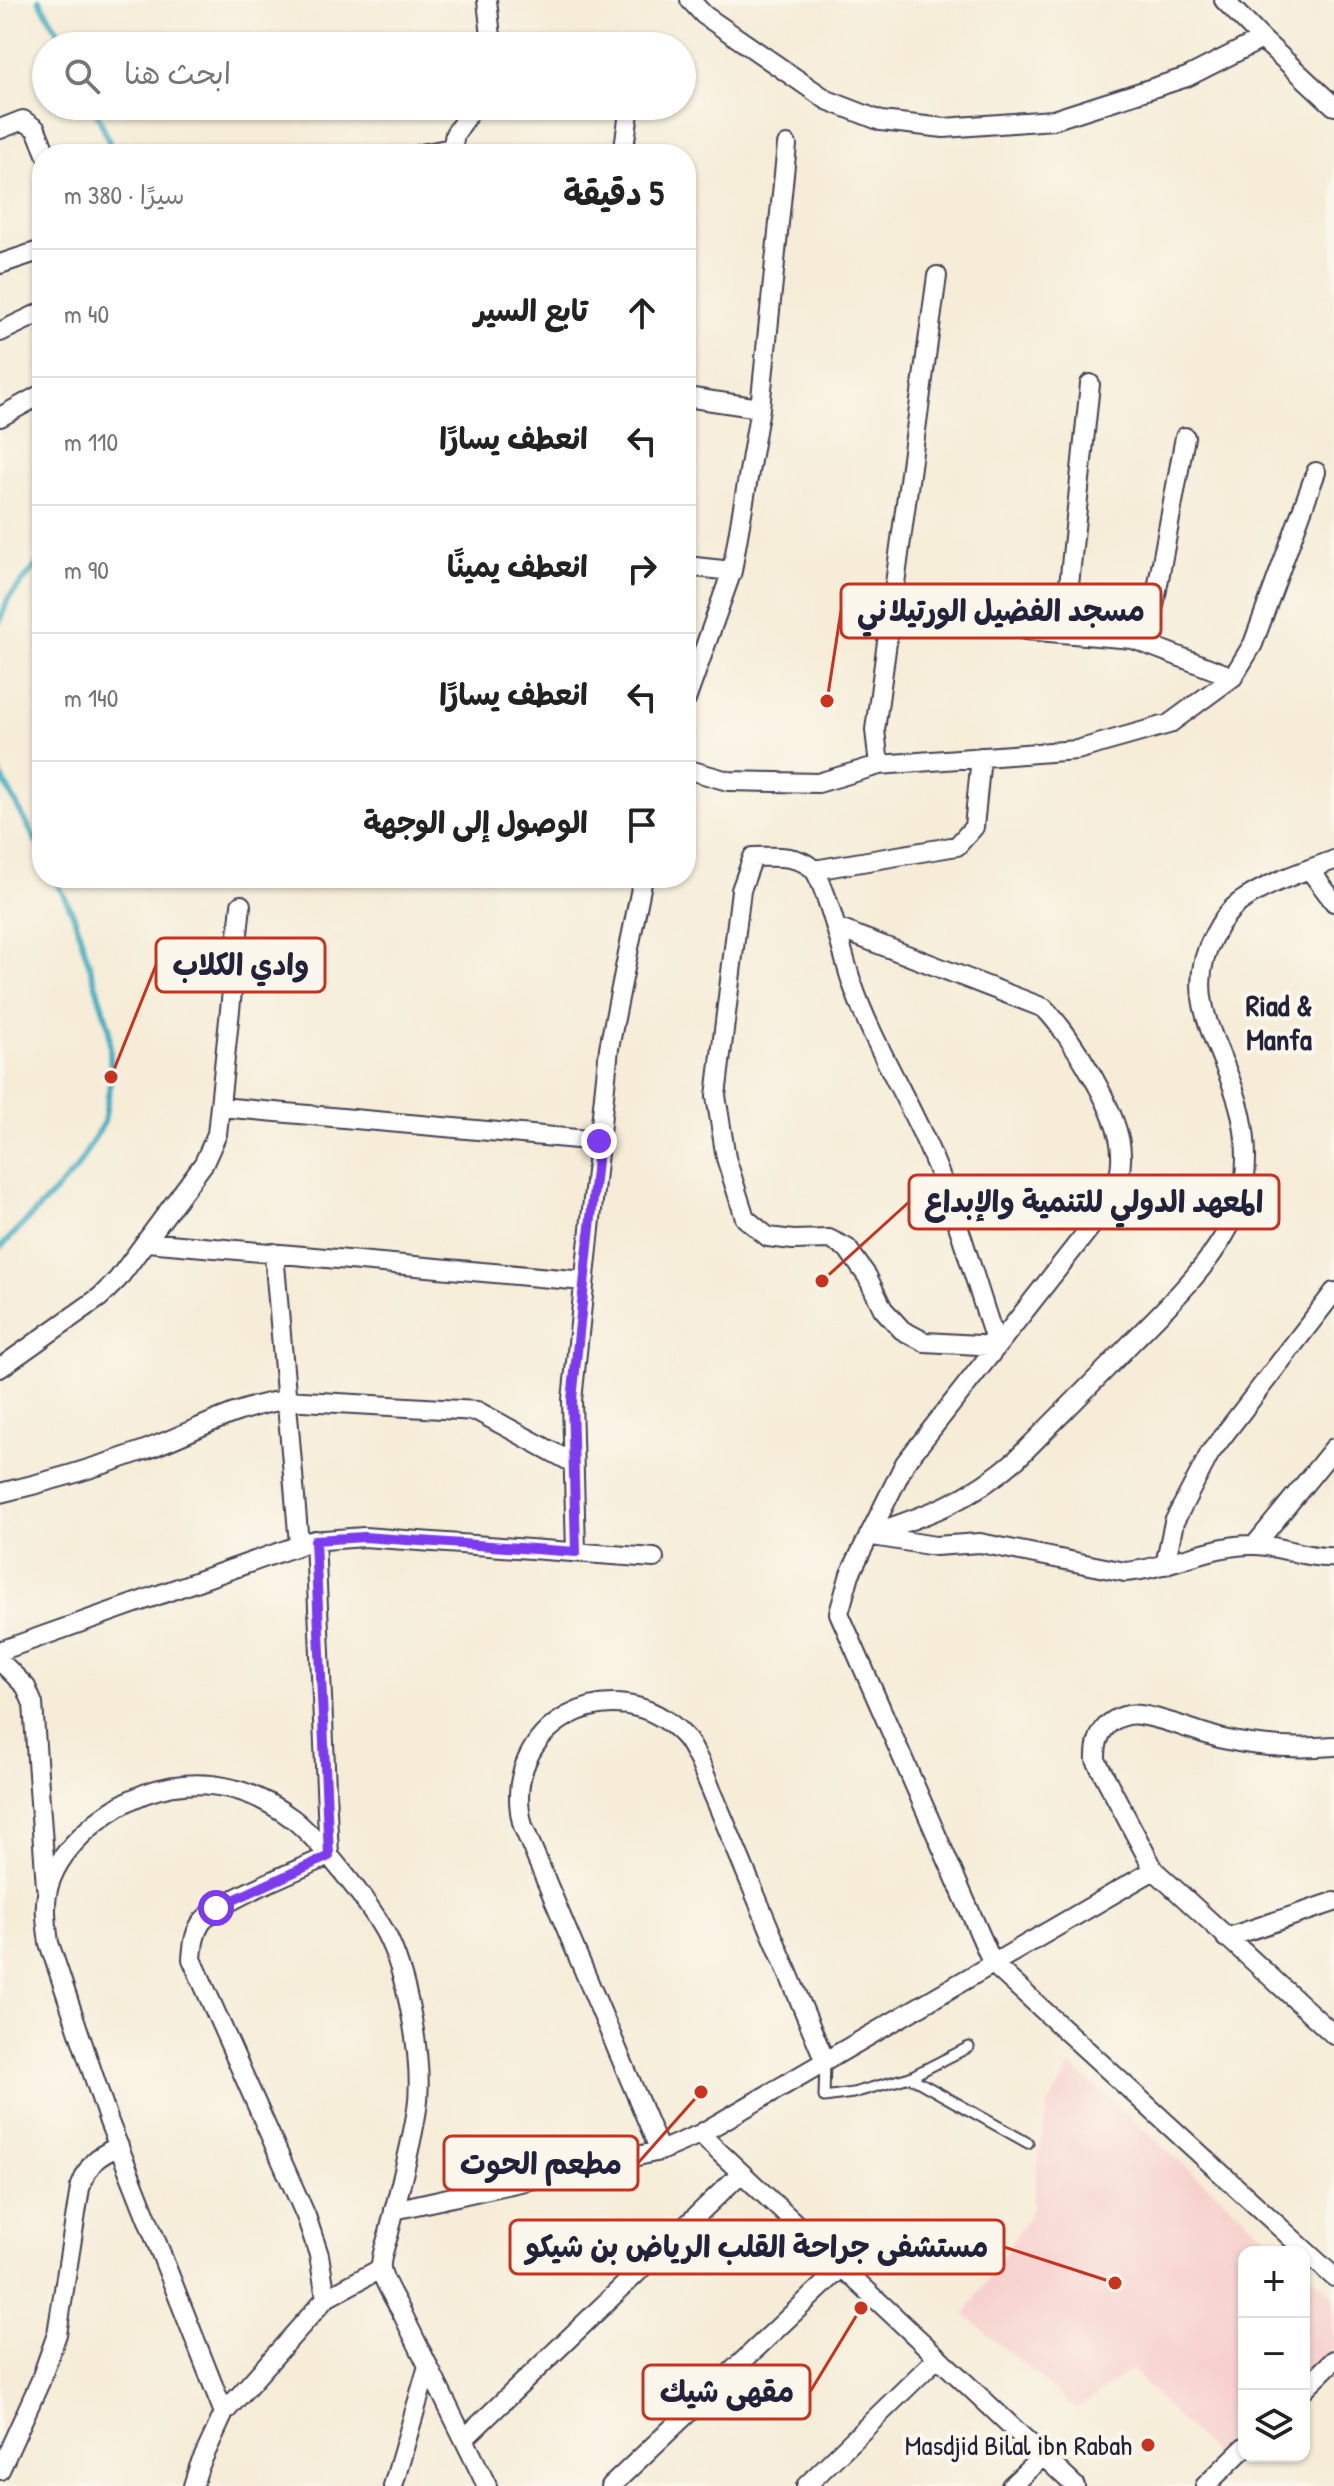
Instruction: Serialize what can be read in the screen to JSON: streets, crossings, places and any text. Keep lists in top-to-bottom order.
{
  "districts": ["Riad & Manfa"],
  "places": [
    "مسجد الفضيل الورتيلاني",
    "وادي الكلاب",
    "المعهد الدولي للتنمية والإبداع",
    "مطعم الحوت",
    "مستشفى جراحة القلب الرياض بن شيكو",
    "مقهى شيك",
    "Masdjid Bilal ibn Rabah"
  ],
  "page": {
    "search": "ابحث هنا",
    "heading": ["5 دقيقة", "سيرًا · 380 m"],
    "list": [
      ["تابع السير", "40 m"],
      ["انعطف يسارًا", "110 m"],
      ["انعطف يمينًا", "90 m"],
      ["انعطف يسارًا", "140 m"],
      "الوصول إلى الوجهة"
    ],
    "map_buttons": ["+", "−"]
  }
}
